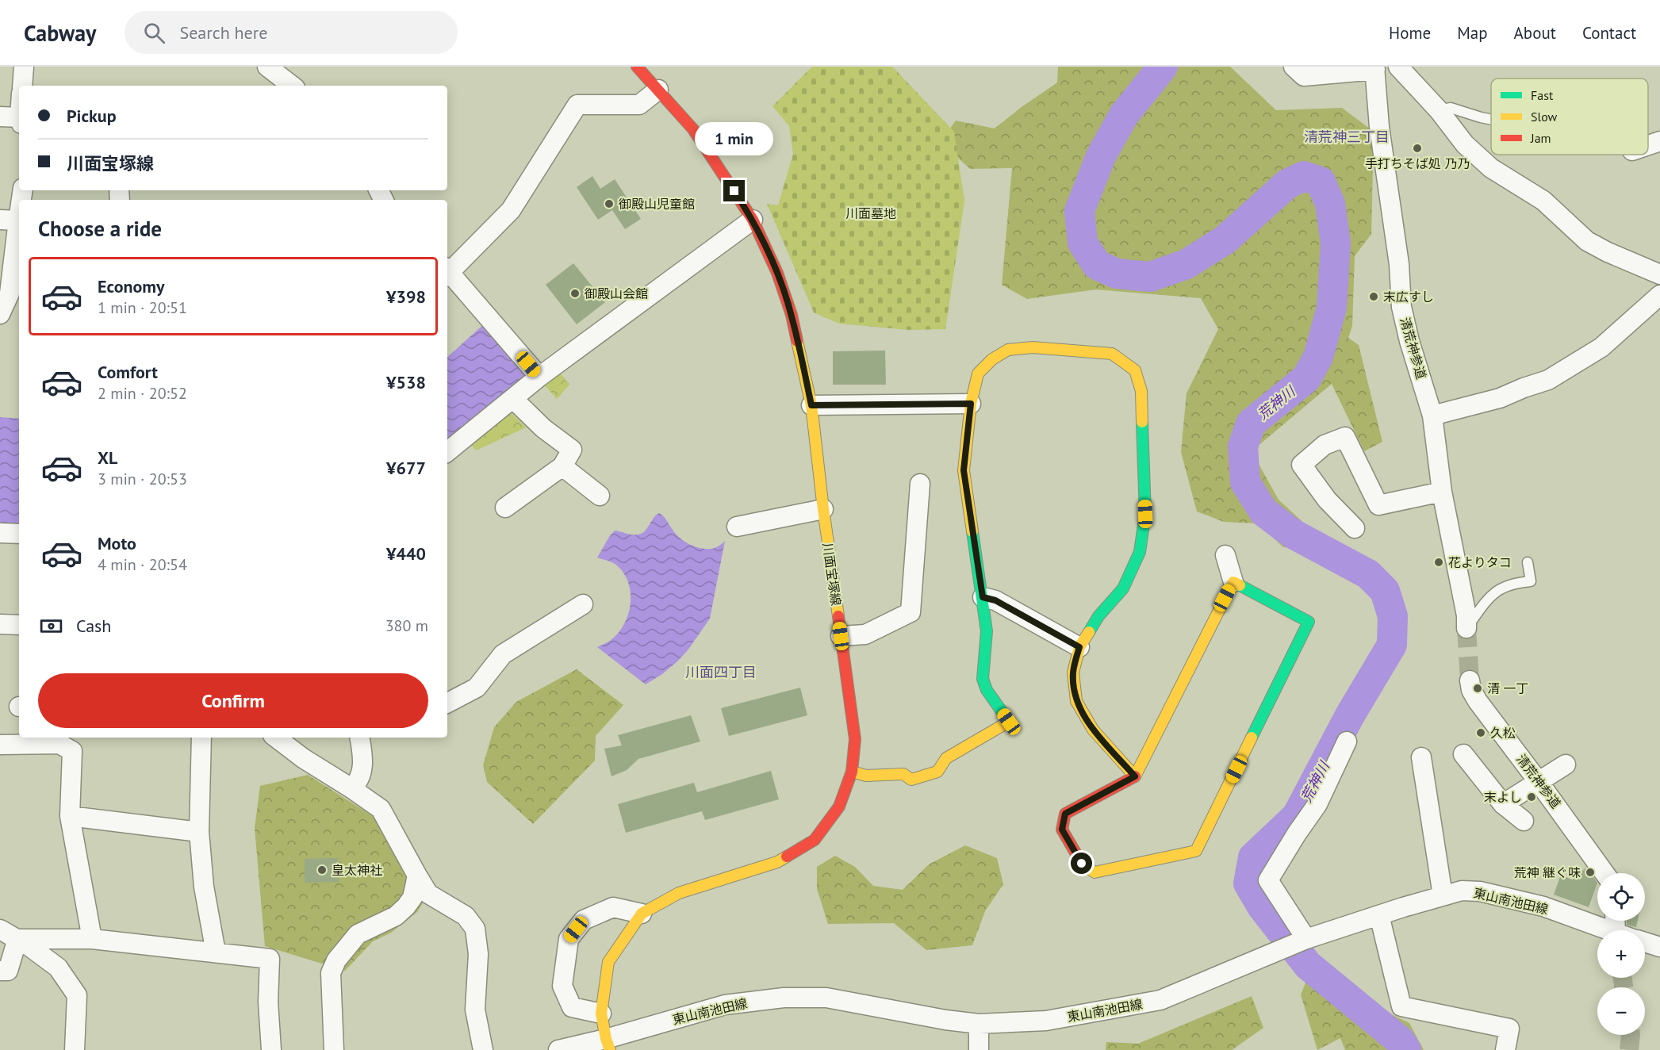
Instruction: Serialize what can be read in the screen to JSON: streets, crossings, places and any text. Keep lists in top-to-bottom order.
{
  "streets": {
    "street": ["清荒神参道", "川面宝塚線", "東山南池田線"]
  },
  "crossings": [
    ["川面宝塚線", "東山南池田線"]
  ],
  "districts": ["清荒神三丁目", "川面四丁目"],
  "water": ["荒神川"],
  "parks": ["川面墓地"],
  "places": [
    "手打ちそば処 乃乃",
    "御殿山児童館",
    "御殿山会館",
    "末広すし",
    "花よりタコ",
    "清 一丁",
    "久松",
    "末よし",
    "皇太神社",
    "荒神 継ぐ味"
  ],
  "legend": ["Fast", "Slow", "Jam"],
  "page": {
    "header": "Cabway",
    "search": "Search here",
    "nav": [
      "Home",
      "Map",
      "About",
      "Contact"
    ],
    "banner": ["Pickup", "川面宝塚線"],
    "bubble": "1 min",
    "heading": "Choose a ride",
    "list": [
      {
        "name": "Economy",
        "note": "1 min · 20:51",
        "value": "¥398"
      },
      {
        "name": "Comfort",
        "note": "2 min · 20:52",
        "value": "¥538"
      },
      {
        "name": "XL",
        "note": "3 min · 20:53",
        "value": "¥677"
      },
      {
        "name": "Moto",
        "note": "4 min · 20:54",
        "value": "¥440"
      }
    ],
    "pay": ["Cash", "380 m"],
    "buttons": "Confirm",
    "map_buttons": ["+", "−"]
  }
}
